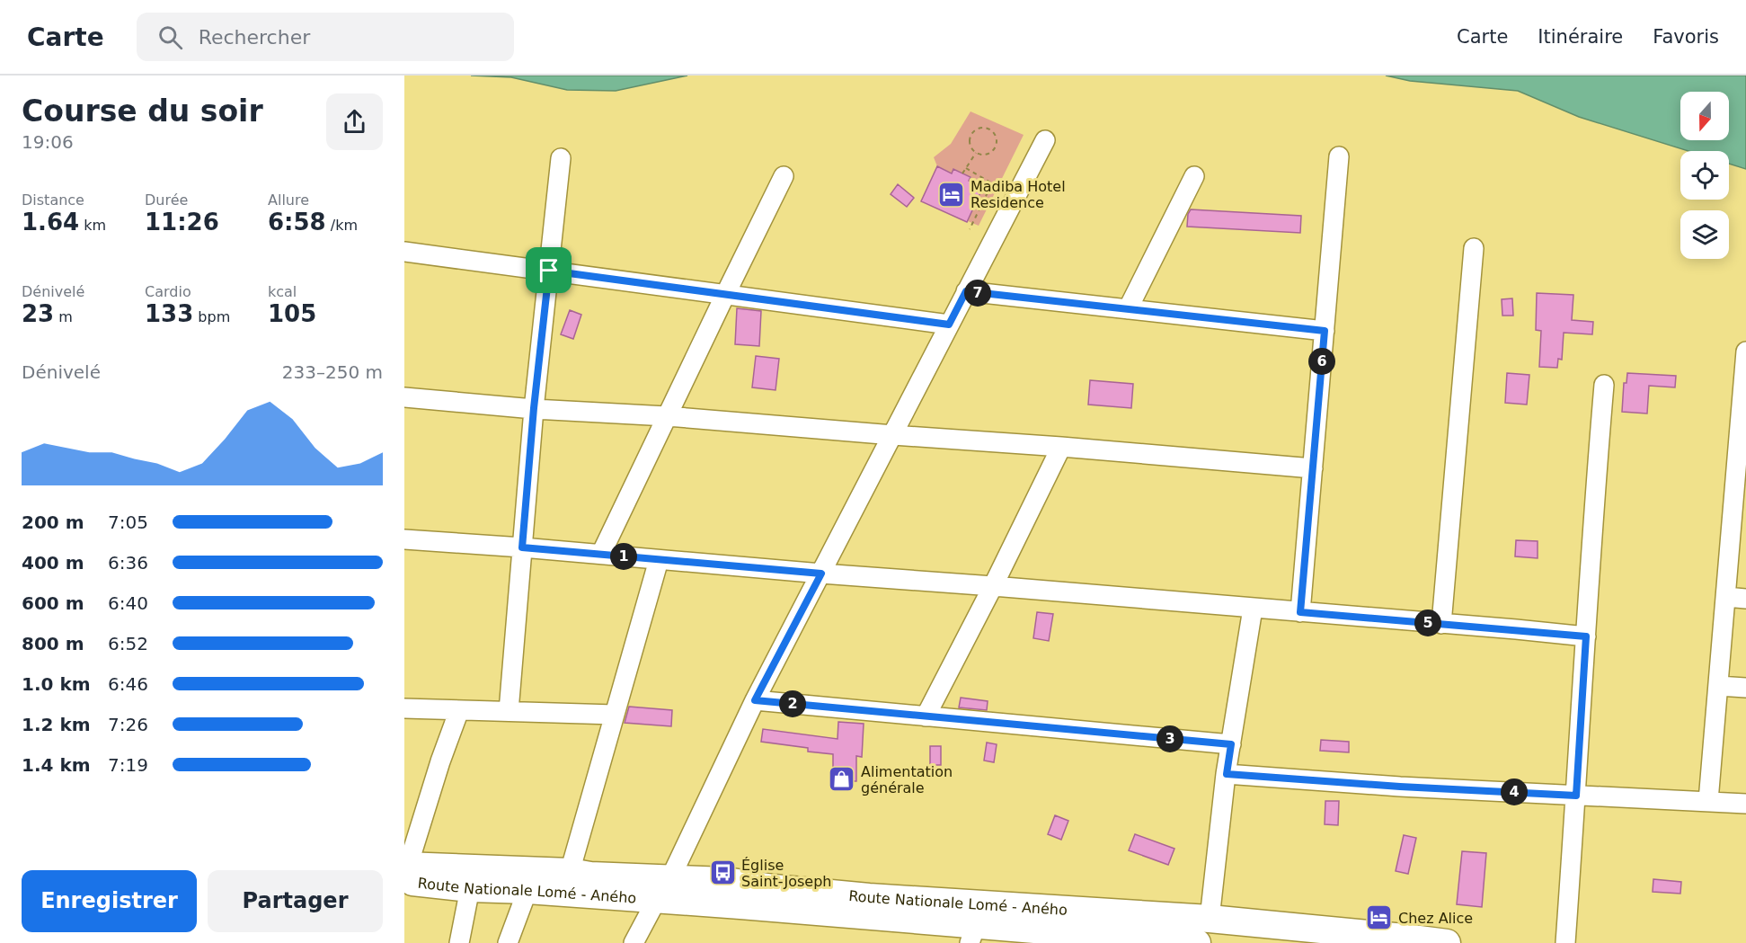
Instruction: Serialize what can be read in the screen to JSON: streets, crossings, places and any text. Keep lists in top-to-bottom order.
{
  "streets": {
    "highway": ["Route Nationale Lomé - Aného"]
  },
  "places": {
    "hotel": ["Madiba Hotel Residence", "Chez Alice"],
    "shop": ["Alimentation générale"],
    "bus stop": ["Église Saint-Joseph"]
  },
  "north": "bottom",
  "page": {
    "header": "Carte",
    "search": "Rechercher",
    "nav": ["Carte", "Itinéraire", "Favoris"],
    "heading": ["Course du soir", "19:06"],
    "stats": [
      ["Distance", "1.64 km"],
      ["Durée", "11:26"],
      ["Allure", "6:58 /km"],
      ["Dénivelé", "23 m"],
      ["Cardio", "133 bpm"],
      ["kcal", "105"]
    ],
    "pins": [
      "7",
      "6",
      "1",
      "5",
      "2",
      "3",
      "4"
    ],
    "chart": ["Dénivelé", "233–250 m"],
    "list": [
      {
        "name": "200 m",
        "note": "7:05"
      },
      {
        "name": "400 m",
        "note": "6:36"
      },
      {
        "name": "600 m",
        "note": "6:40"
      },
      {
        "name": "800 m",
        "note": "6:52"
      },
      {
        "name": "1.0 km",
        "note": "6:46"
      },
      {
        "name": "1.2 km",
        "note": "7:26"
      },
      {
        "name": "1.4 km",
        "note": "7:19"
      }
    ],
    "buttons": ["Enregistrer", "Partager"]
  }
}
